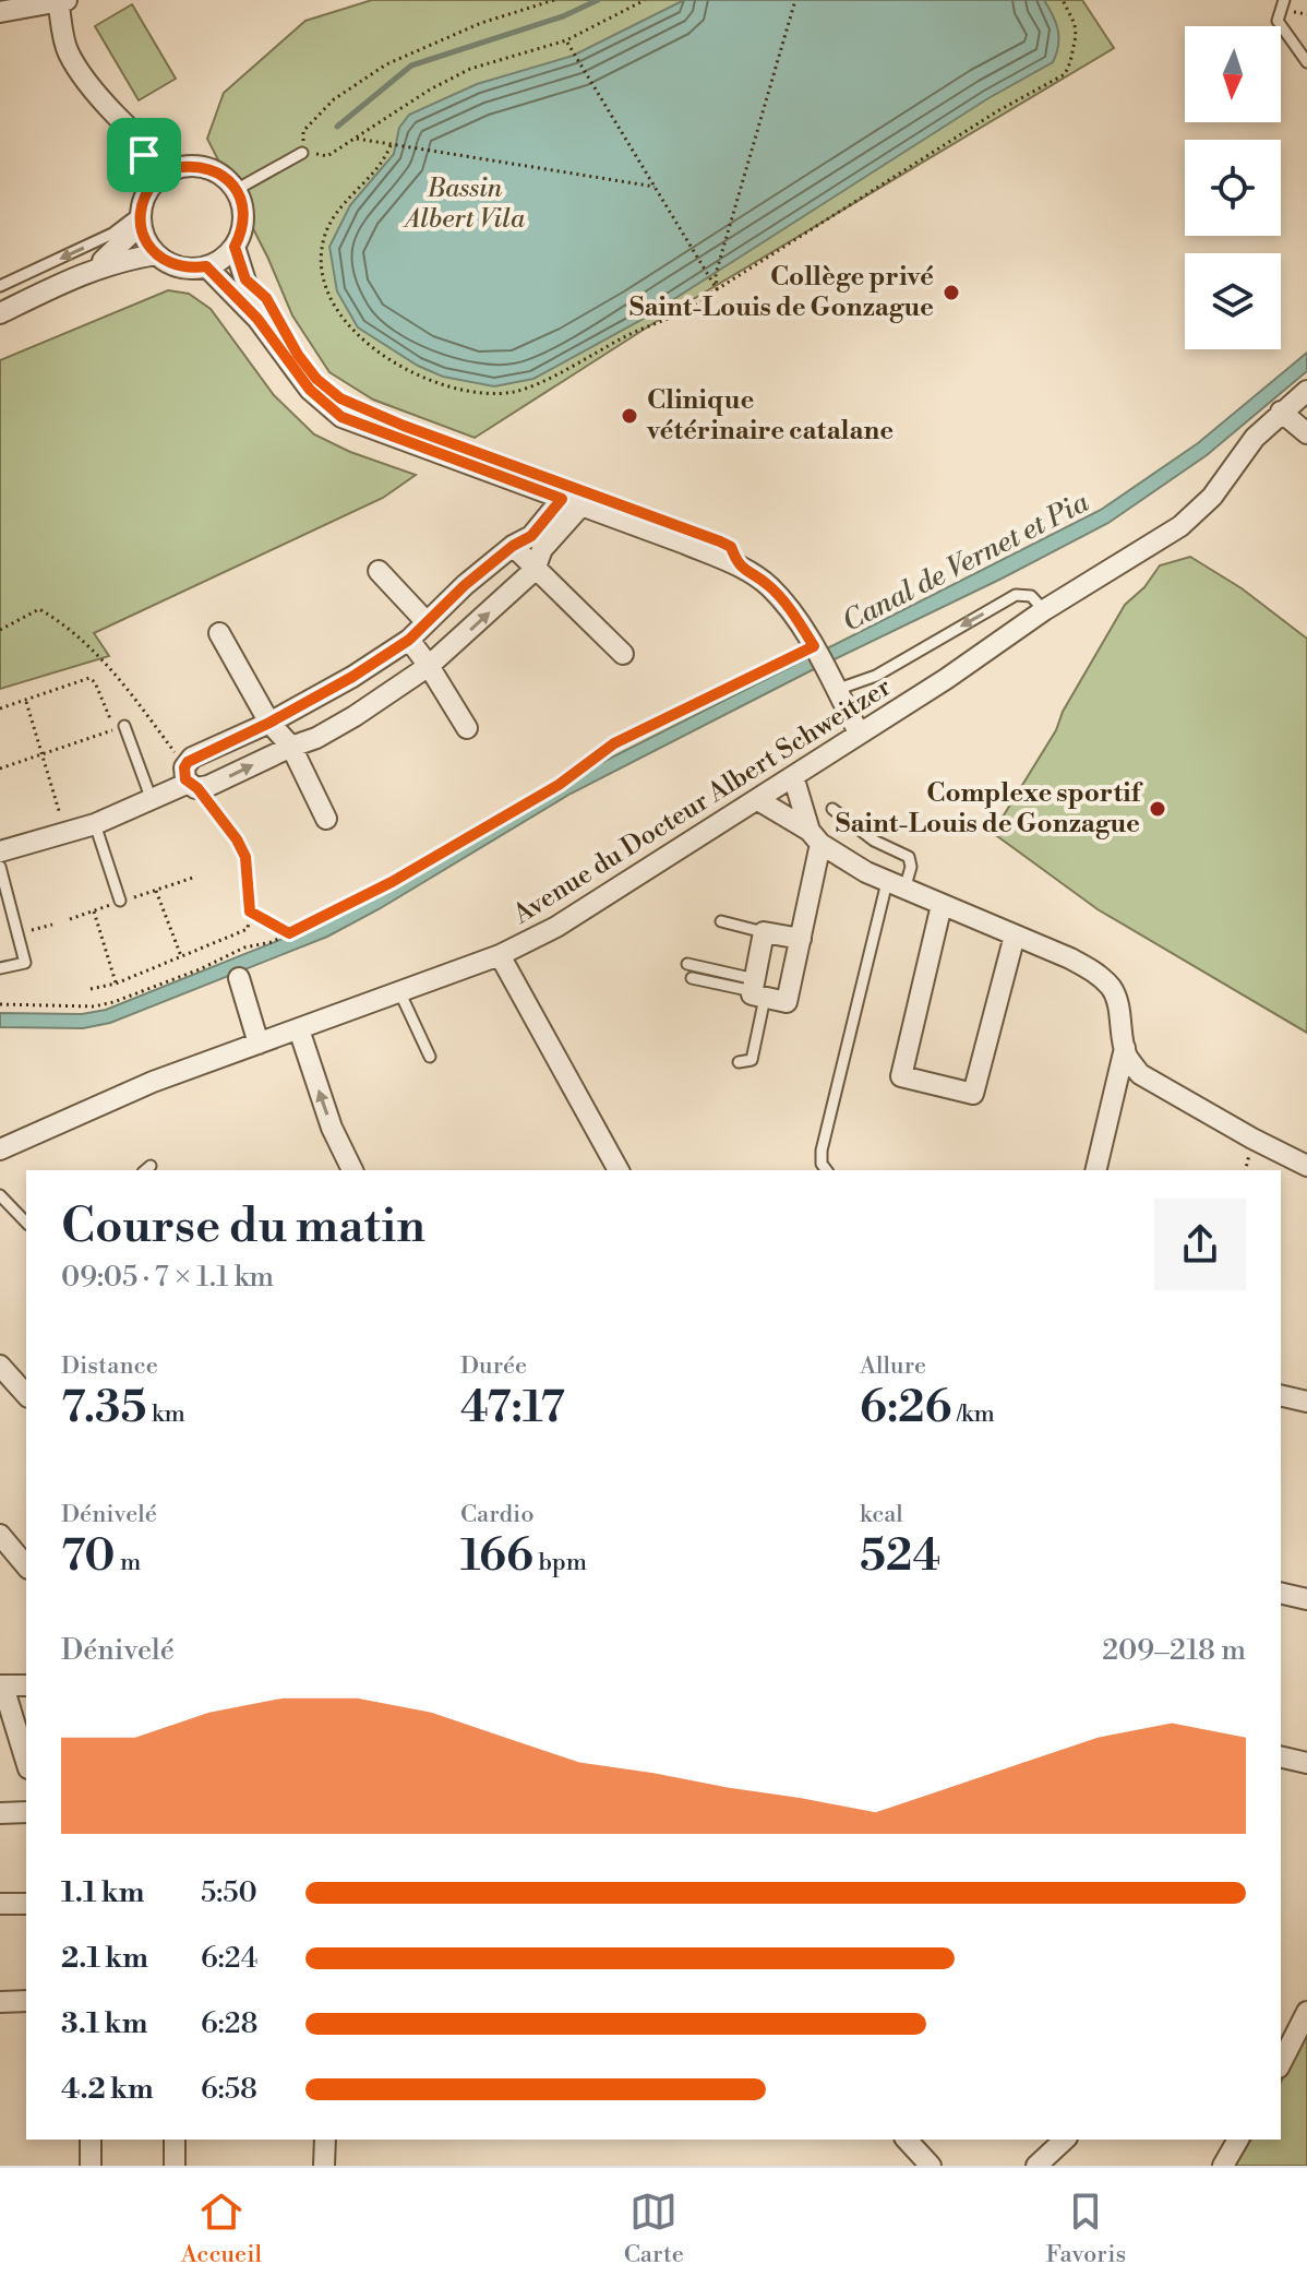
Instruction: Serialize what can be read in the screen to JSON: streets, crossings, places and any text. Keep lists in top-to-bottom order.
{
  "streets": {
    "street": ["Avenue du Docteur Albert Schweitzer"]
  },
  "water": ["Canal de Vernet et Pia"],
  "parks": ["Bassin Albert Vila"],
  "places": ["Collège privé Saint-Louis de Gonzague", "Clinique vétérinaire catalane", "Complexe sportif Saint-Louis de Gonzague"],
  "north": "bottom",
  "page": {
    "heading": ["Course du matin", "09:05 · 7 × 1.1 km"],
    "stats": [
      ["Distance", "7.35 km"],
      ["Durée", "47:17"],
      ["Allure", "6:26 /km"],
      ["Dénivelé", "70 m"],
      ["Cardio", "166 bpm"],
      ["kcal", "524"]
    ],
    "chart": ["Dénivelé", "209–218 m"],
    "list": [
      {
        "name": "1.1 km",
        "note": "5:50"
      },
      {
        "name": "2.1 km",
        "note": "6:24"
      },
      {
        "name": "3.1 km",
        "note": "6:28"
      },
      {
        "name": "4.2 km",
        "note": "6:58"
      }
    ],
    "tabs": ["Accueil", "Carte", "Favoris"]
  }
}
